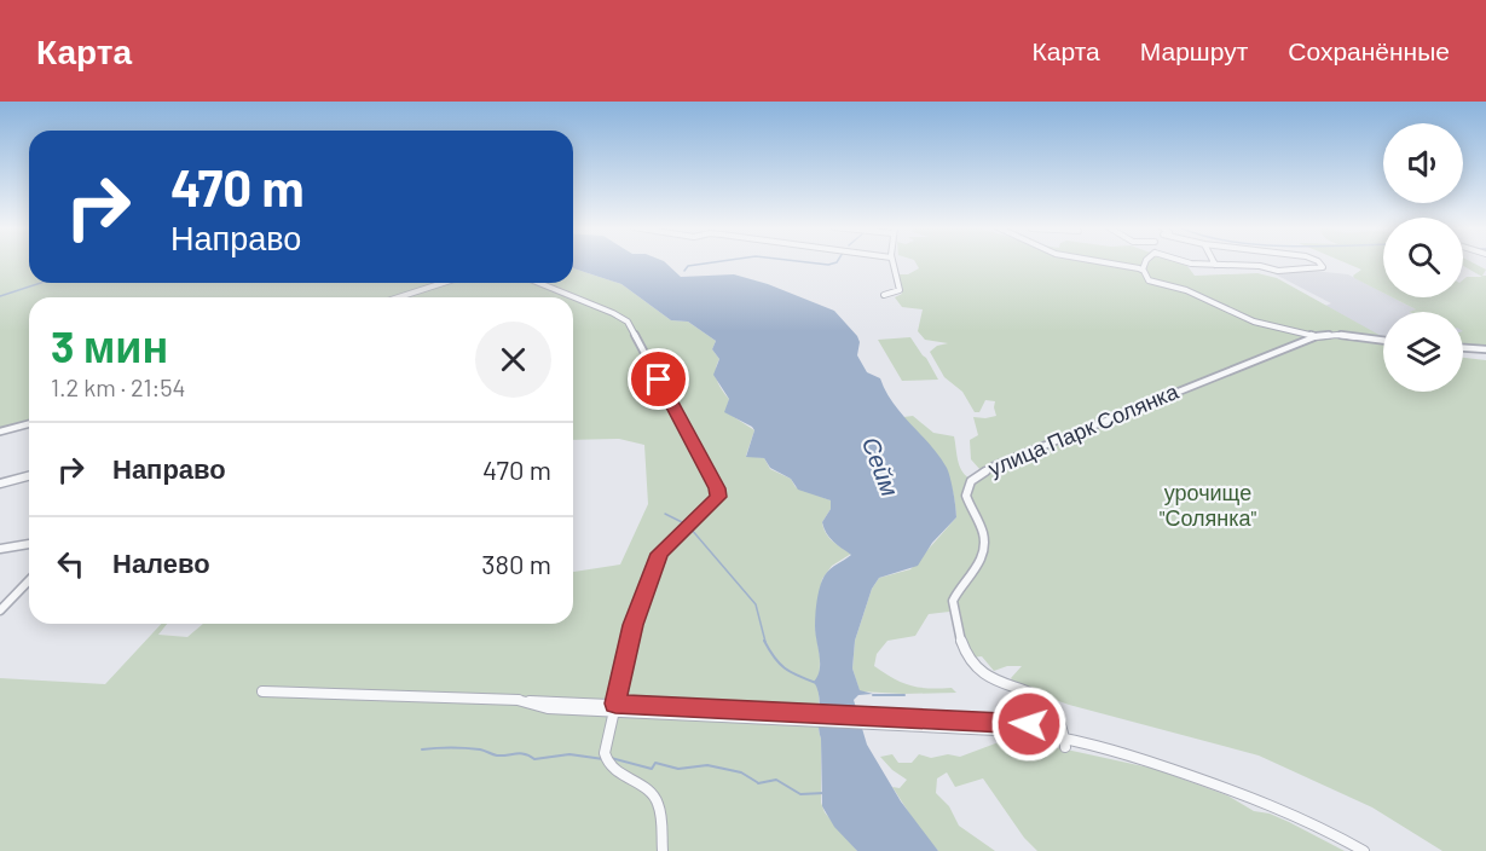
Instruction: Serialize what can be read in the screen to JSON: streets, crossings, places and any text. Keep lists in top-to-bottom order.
{
  "streets": {
    "street": ["улица Парк Солянка"]
  },
  "water": ["Сейм"],
  "parks": ["урочище \"Солянка\""],
  "page": {
    "header": "Карта",
    "nav": ["Карта", "Маршрут", "Сохранённые"],
    "turn": ["470 m", "Направо"],
    "heading": ["3 мин", "1.2 km · 21:54"],
    "list": [
      {
        "name": "Направо",
        "value": "470 m"
      },
      {
        "name": "Налево",
        "value": "380 m"
      }
    ]
  }
}
